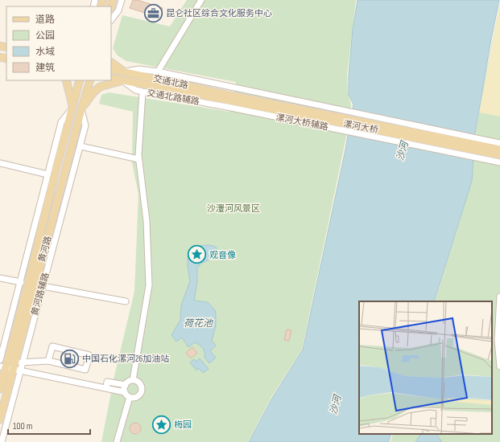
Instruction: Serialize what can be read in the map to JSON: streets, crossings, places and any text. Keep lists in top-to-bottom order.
{
  "streets": {
    "main road": ["交通北路", "漯河大桥", "黄河路"],
    "street": ["交通北路辅路", "黄河路辅路"]
  },
  "crossings": [
    ["交通北路", "交通北路辅路"],
    ["交通北路", "漯河大桥"],
    ["交通北路辅路", "漯河大桥"],
    ["黄河路", "黄河路辅路"]
  ],
  "water": ["沙河", "荷花池"],
  "parks": ["沙澧河风景区"],
  "places": {
    "office": ["昆仑社区综合文化服务中心"],
    "place": ["观音像", "梅园"],
    "fuel station": ["中国石化漯河26加油站"]
  },
  "legend": [
    "道路",
    "公园",
    "水域",
    "建筑"
  ],
  "scale_bar": "100 m"
}
